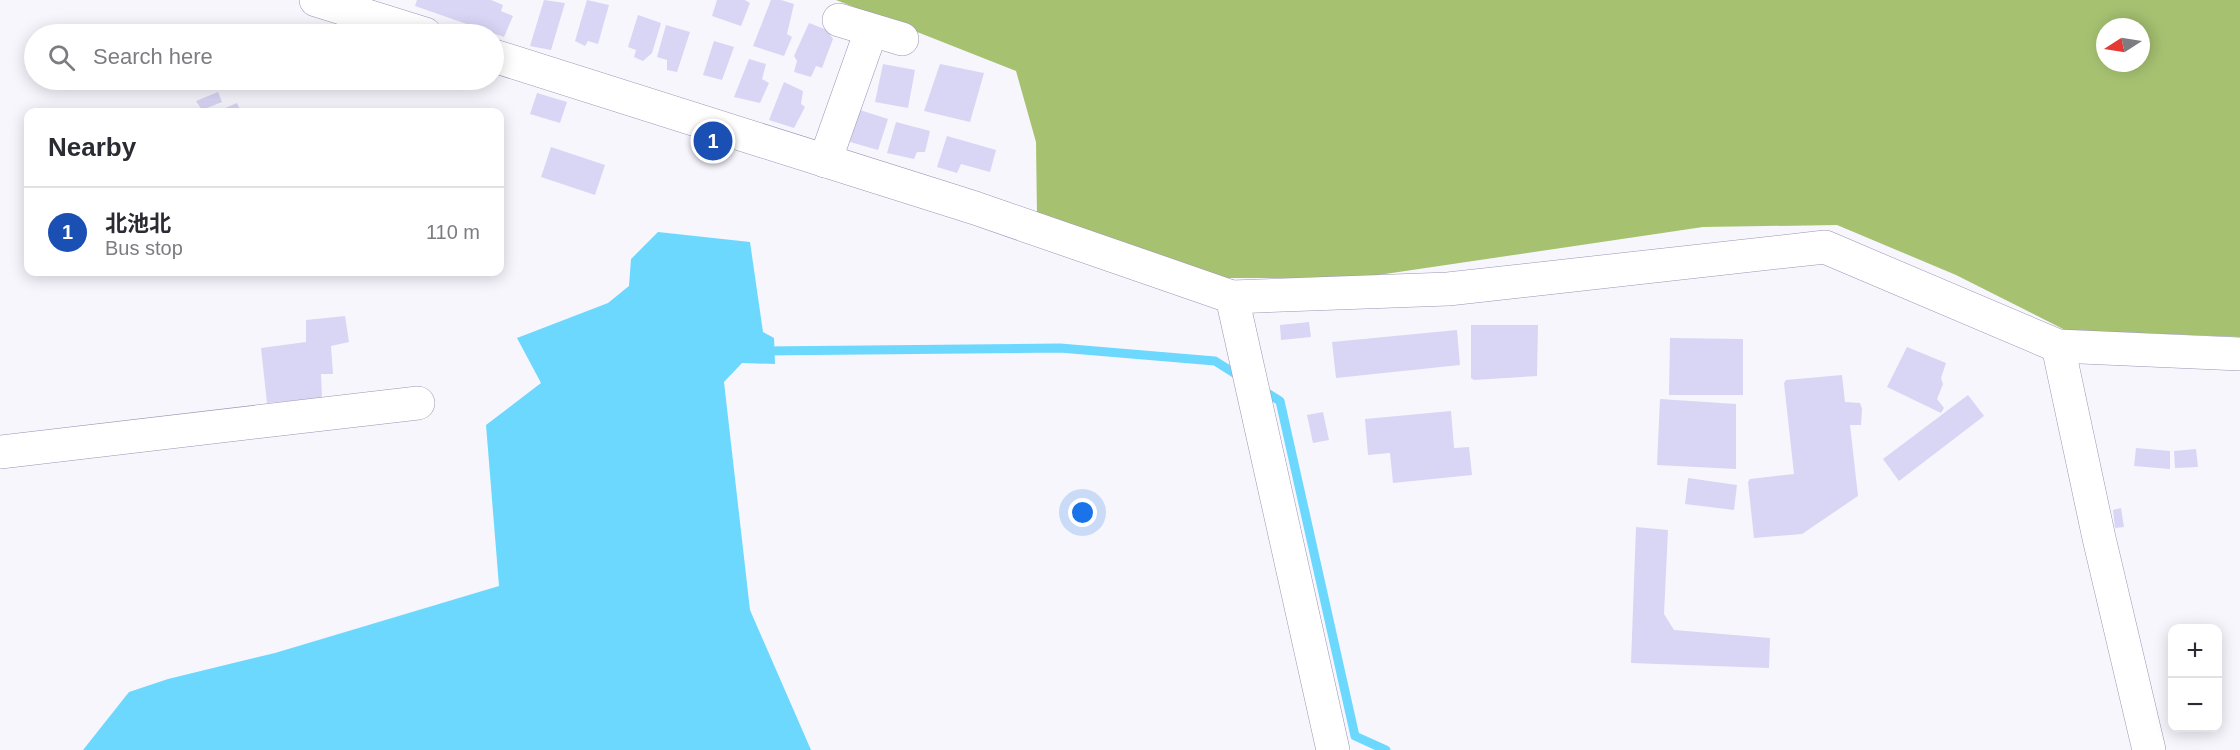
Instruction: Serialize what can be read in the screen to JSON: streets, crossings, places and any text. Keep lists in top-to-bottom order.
{
  "north": "left",
  "page": {
    "search": "Search here",
    "heading": "Nearby",
    "pins": "1",
    "list": [
      {
        "mark": "1",
        "name": "北池北",
        "note": "Bus stop",
        "value": "110 m"
      }
    ],
    "map_buttons": ["+", "−"]
  }
}
